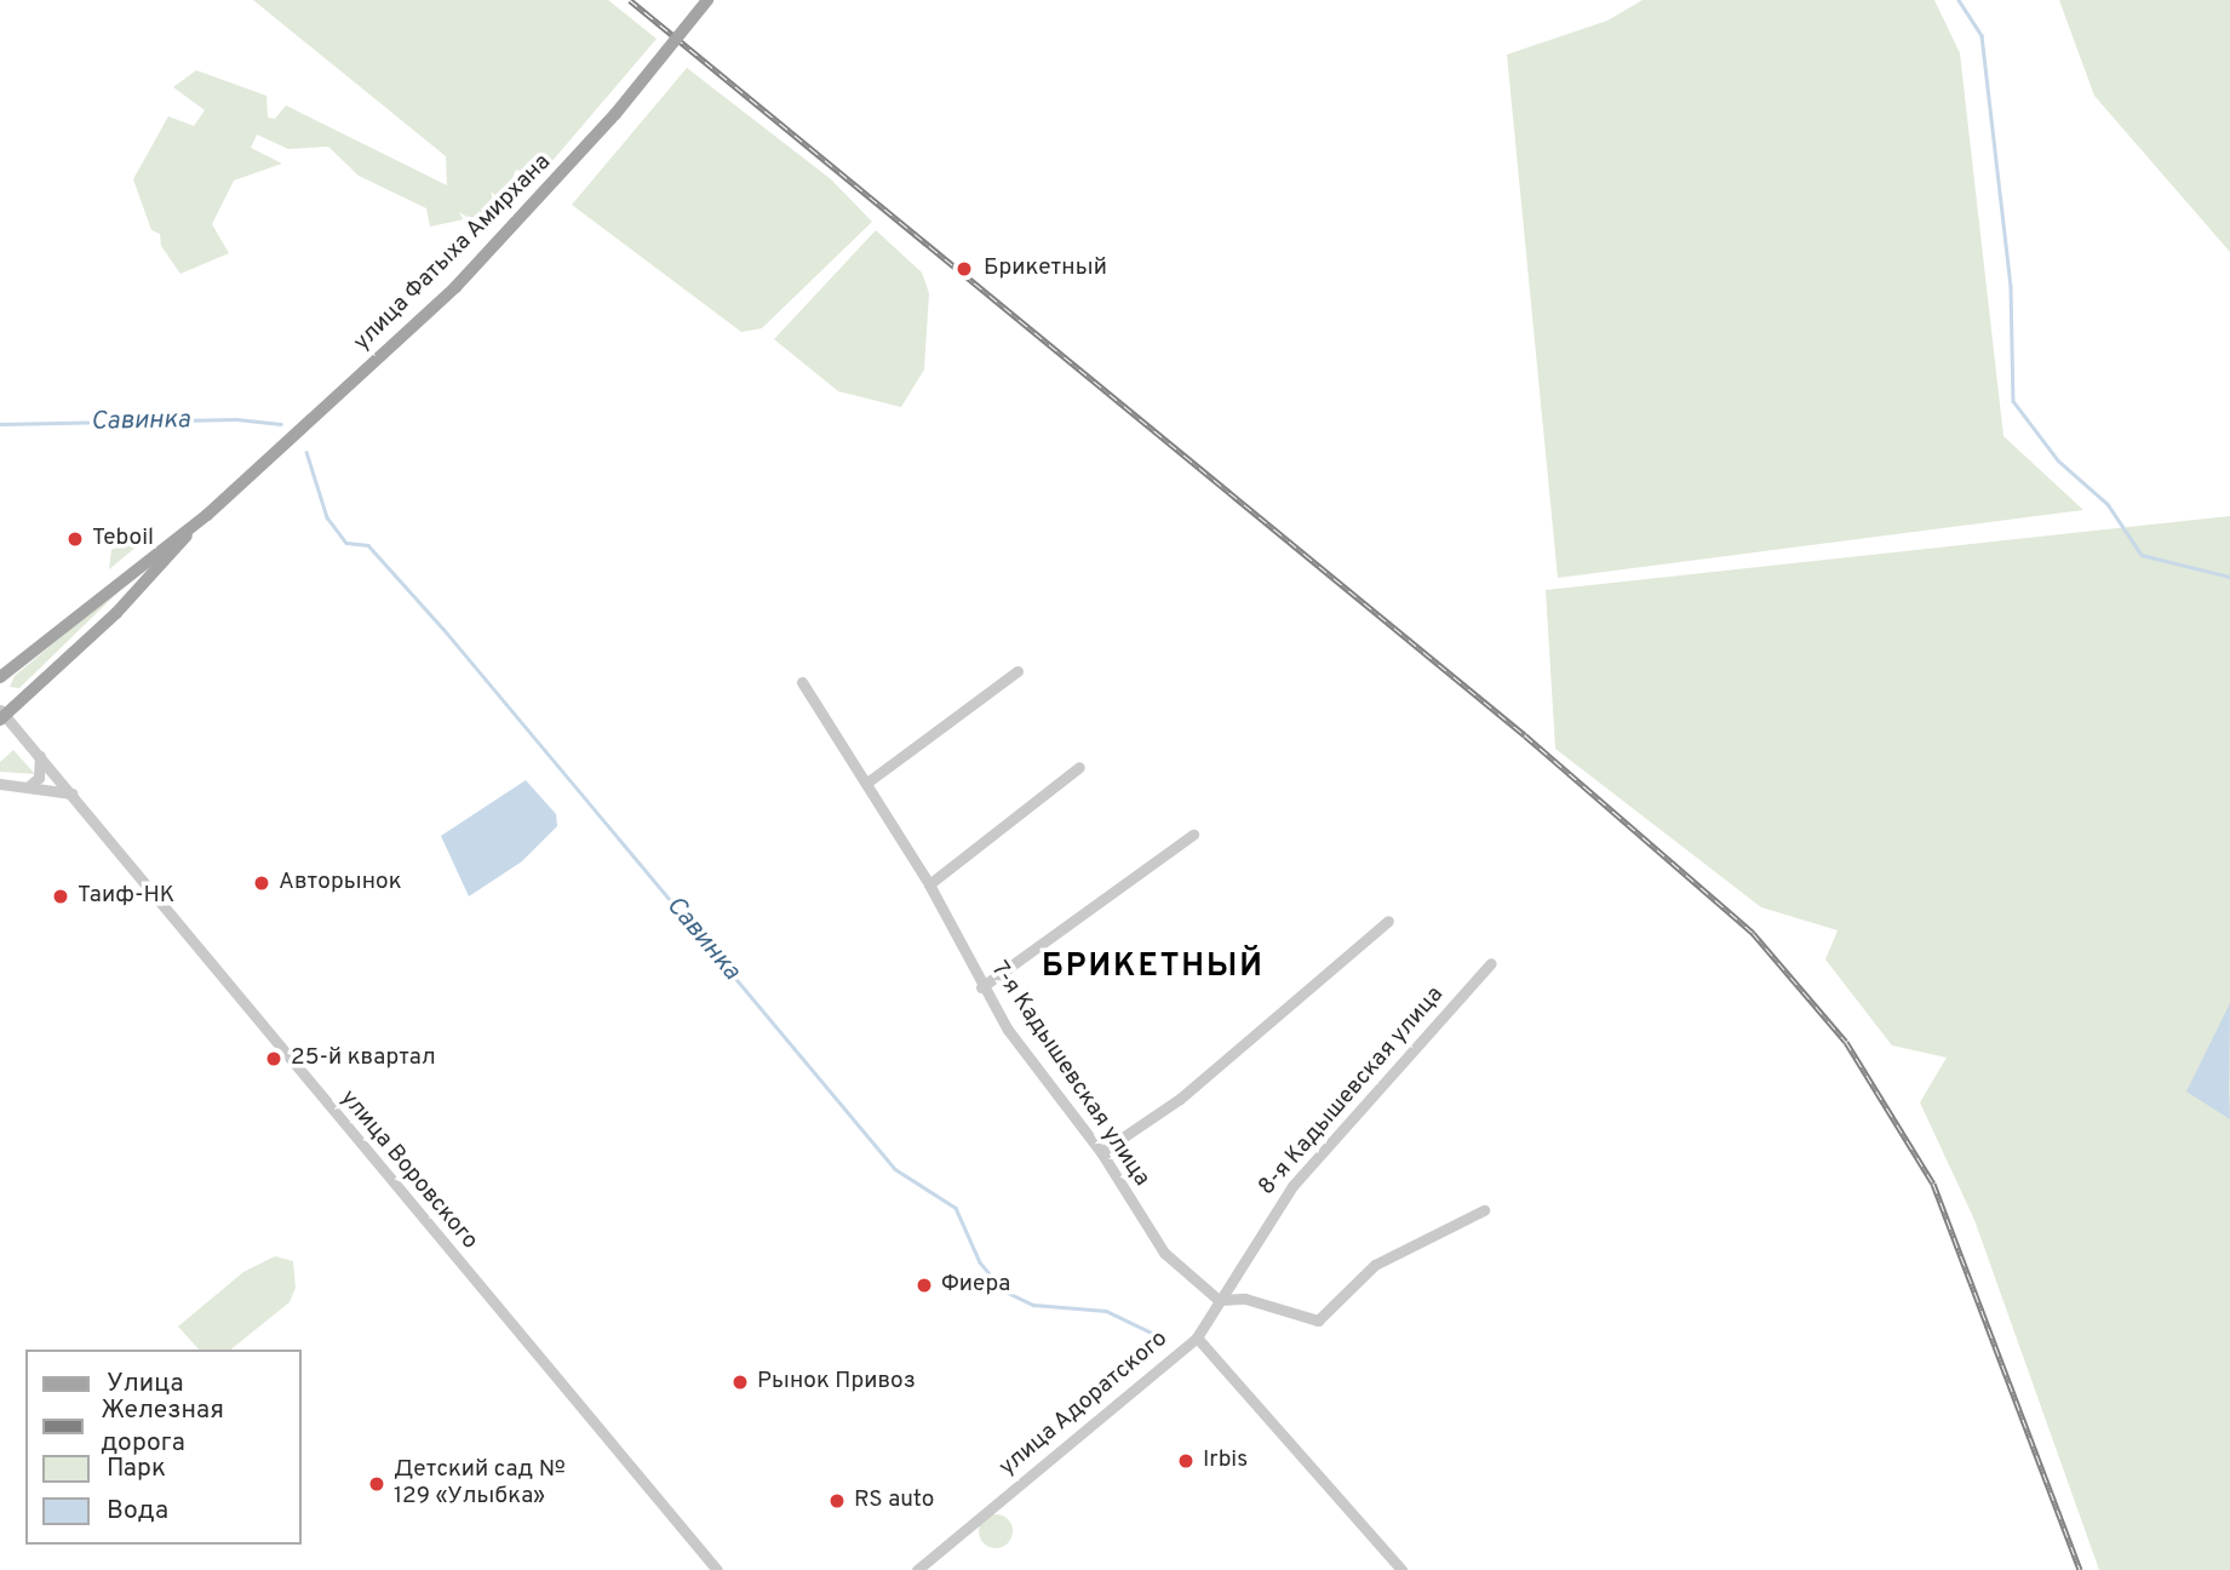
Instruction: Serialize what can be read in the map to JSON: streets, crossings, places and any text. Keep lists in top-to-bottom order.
{
  "streets": {
    "main road": ["улица Фатыха Амирхана"],
    "street": [
      "7-я Кадышевская улица",
      "8-я Кадышевская улица",
      "улица Воровского",
      "улица Адоратского"
    ]
  },
  "crossings": [
    ["улица Фатыха Амирхана", "улица Воровского"],
    ["7-я Кадышевская улица", "8-я Кадышевская улица"],
    ["8-я Кадышевская улица", "улица Адоратского"]
  ],
  "districts": ["БРИКЕТНЫЙ"],
  "water": ["Савинка"],
  "places": [
    "Брикетный",
    "Teboil",
    "Авторынок",
    "Таиф-НК",
    "25-й квартал",
    "Фиера",
    "Рынок Привоз",
    "Irbis",
    "Детский сад № 129 «Улыбка»",
    "RS auto"
  ],
  "legend": [
    "Улица",
    "Железная дорога",
    "Парк",
    "Вода"
  ]
}
